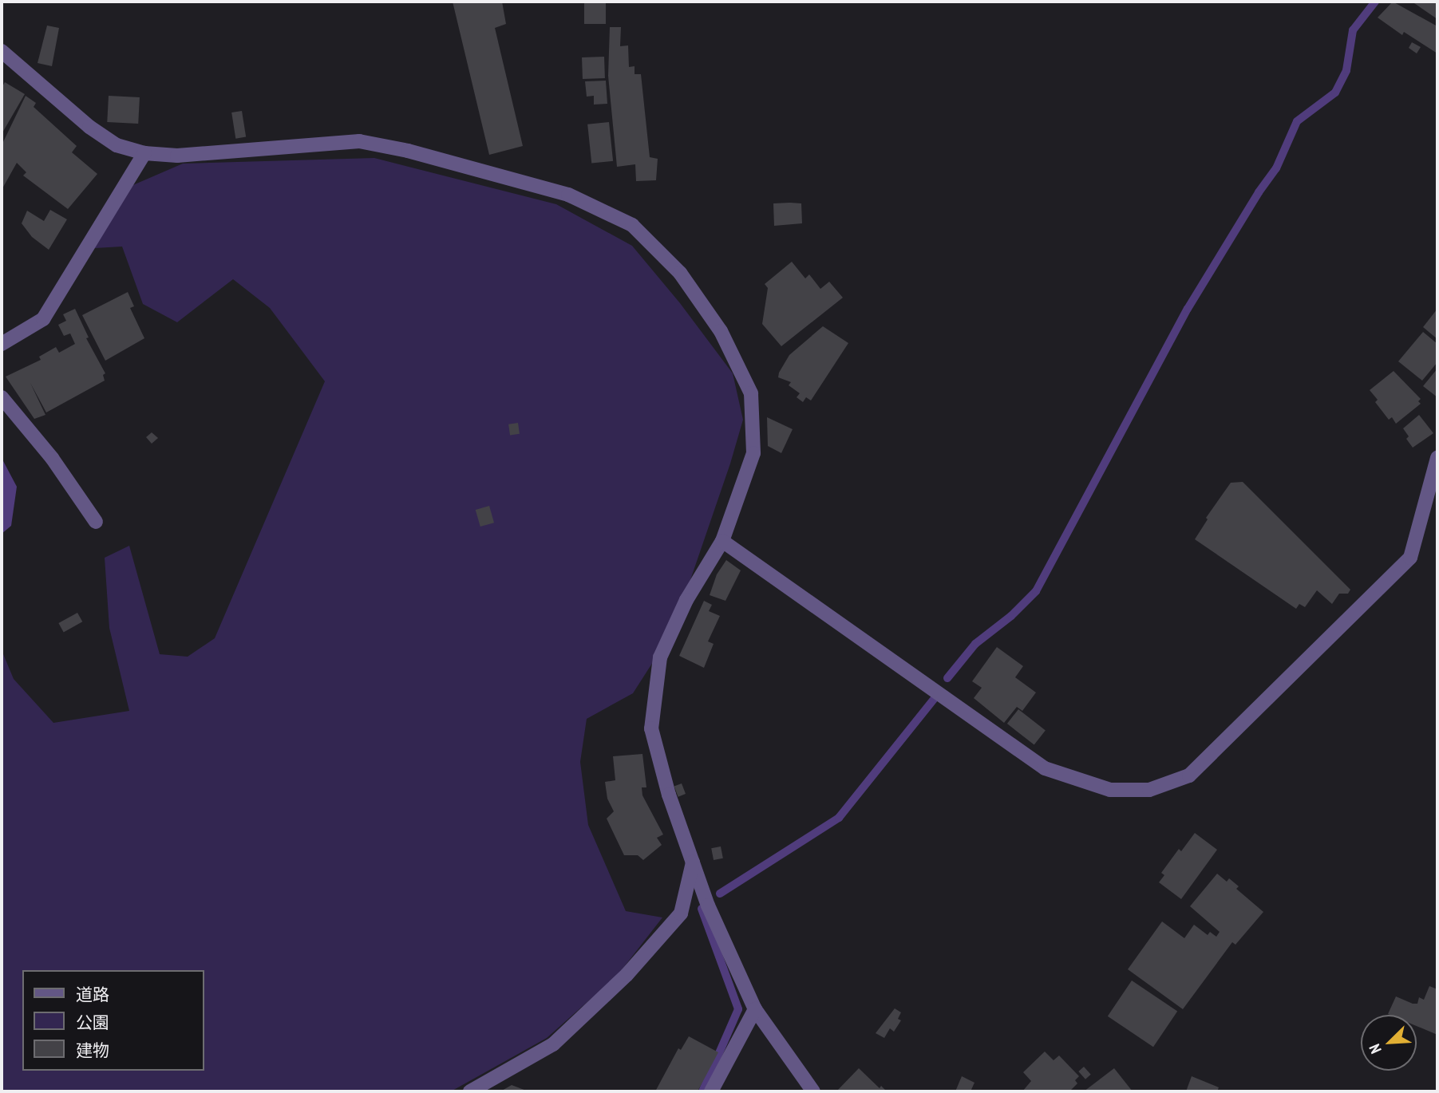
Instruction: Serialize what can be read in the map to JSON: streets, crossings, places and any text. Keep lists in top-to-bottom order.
{
  "legend": ["道路", "公園", "建物"],
  "north": "bottom left"
}
